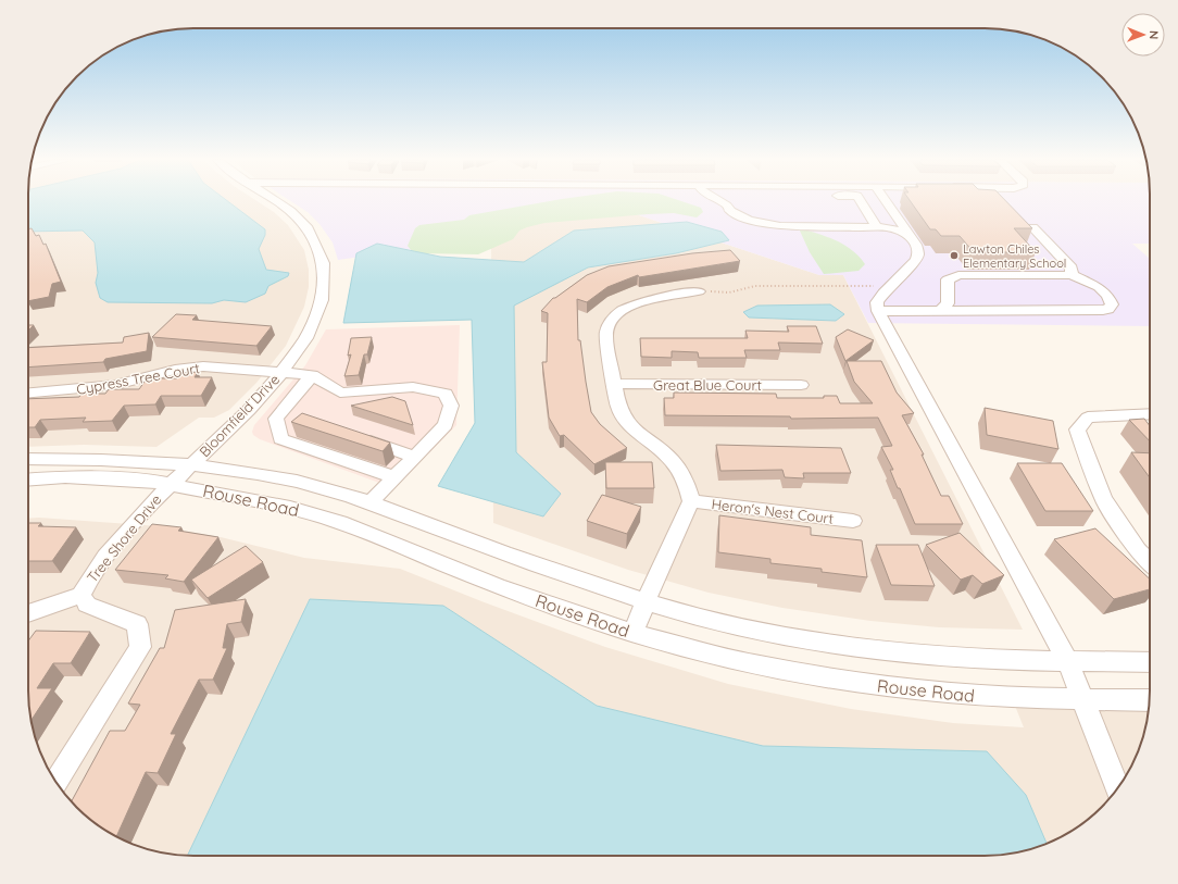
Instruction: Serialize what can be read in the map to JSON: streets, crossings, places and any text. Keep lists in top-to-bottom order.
{
  "streets": {
    "street": [
      "Cypress Tree Court",
      "Great Blue Court",
      "Bloomfield Drive",
      "Rouse Road",
      "Heron's Nest Court",
      "Tree Shore Drive"
    ]
  },
  "crossings": [
    ["Cypress Tree Court", "Bloomfield Drive"],
    ["Bloomfield Drive", "Rouse Road"],
    ["Bloomfield Drive", "Tree Shore Drive"],
    ["Rouse Road", "Tree Shore Drive"]
  ],
  "places": ["Lawton Chiles Elementary School"],
  "north": "right"
}
